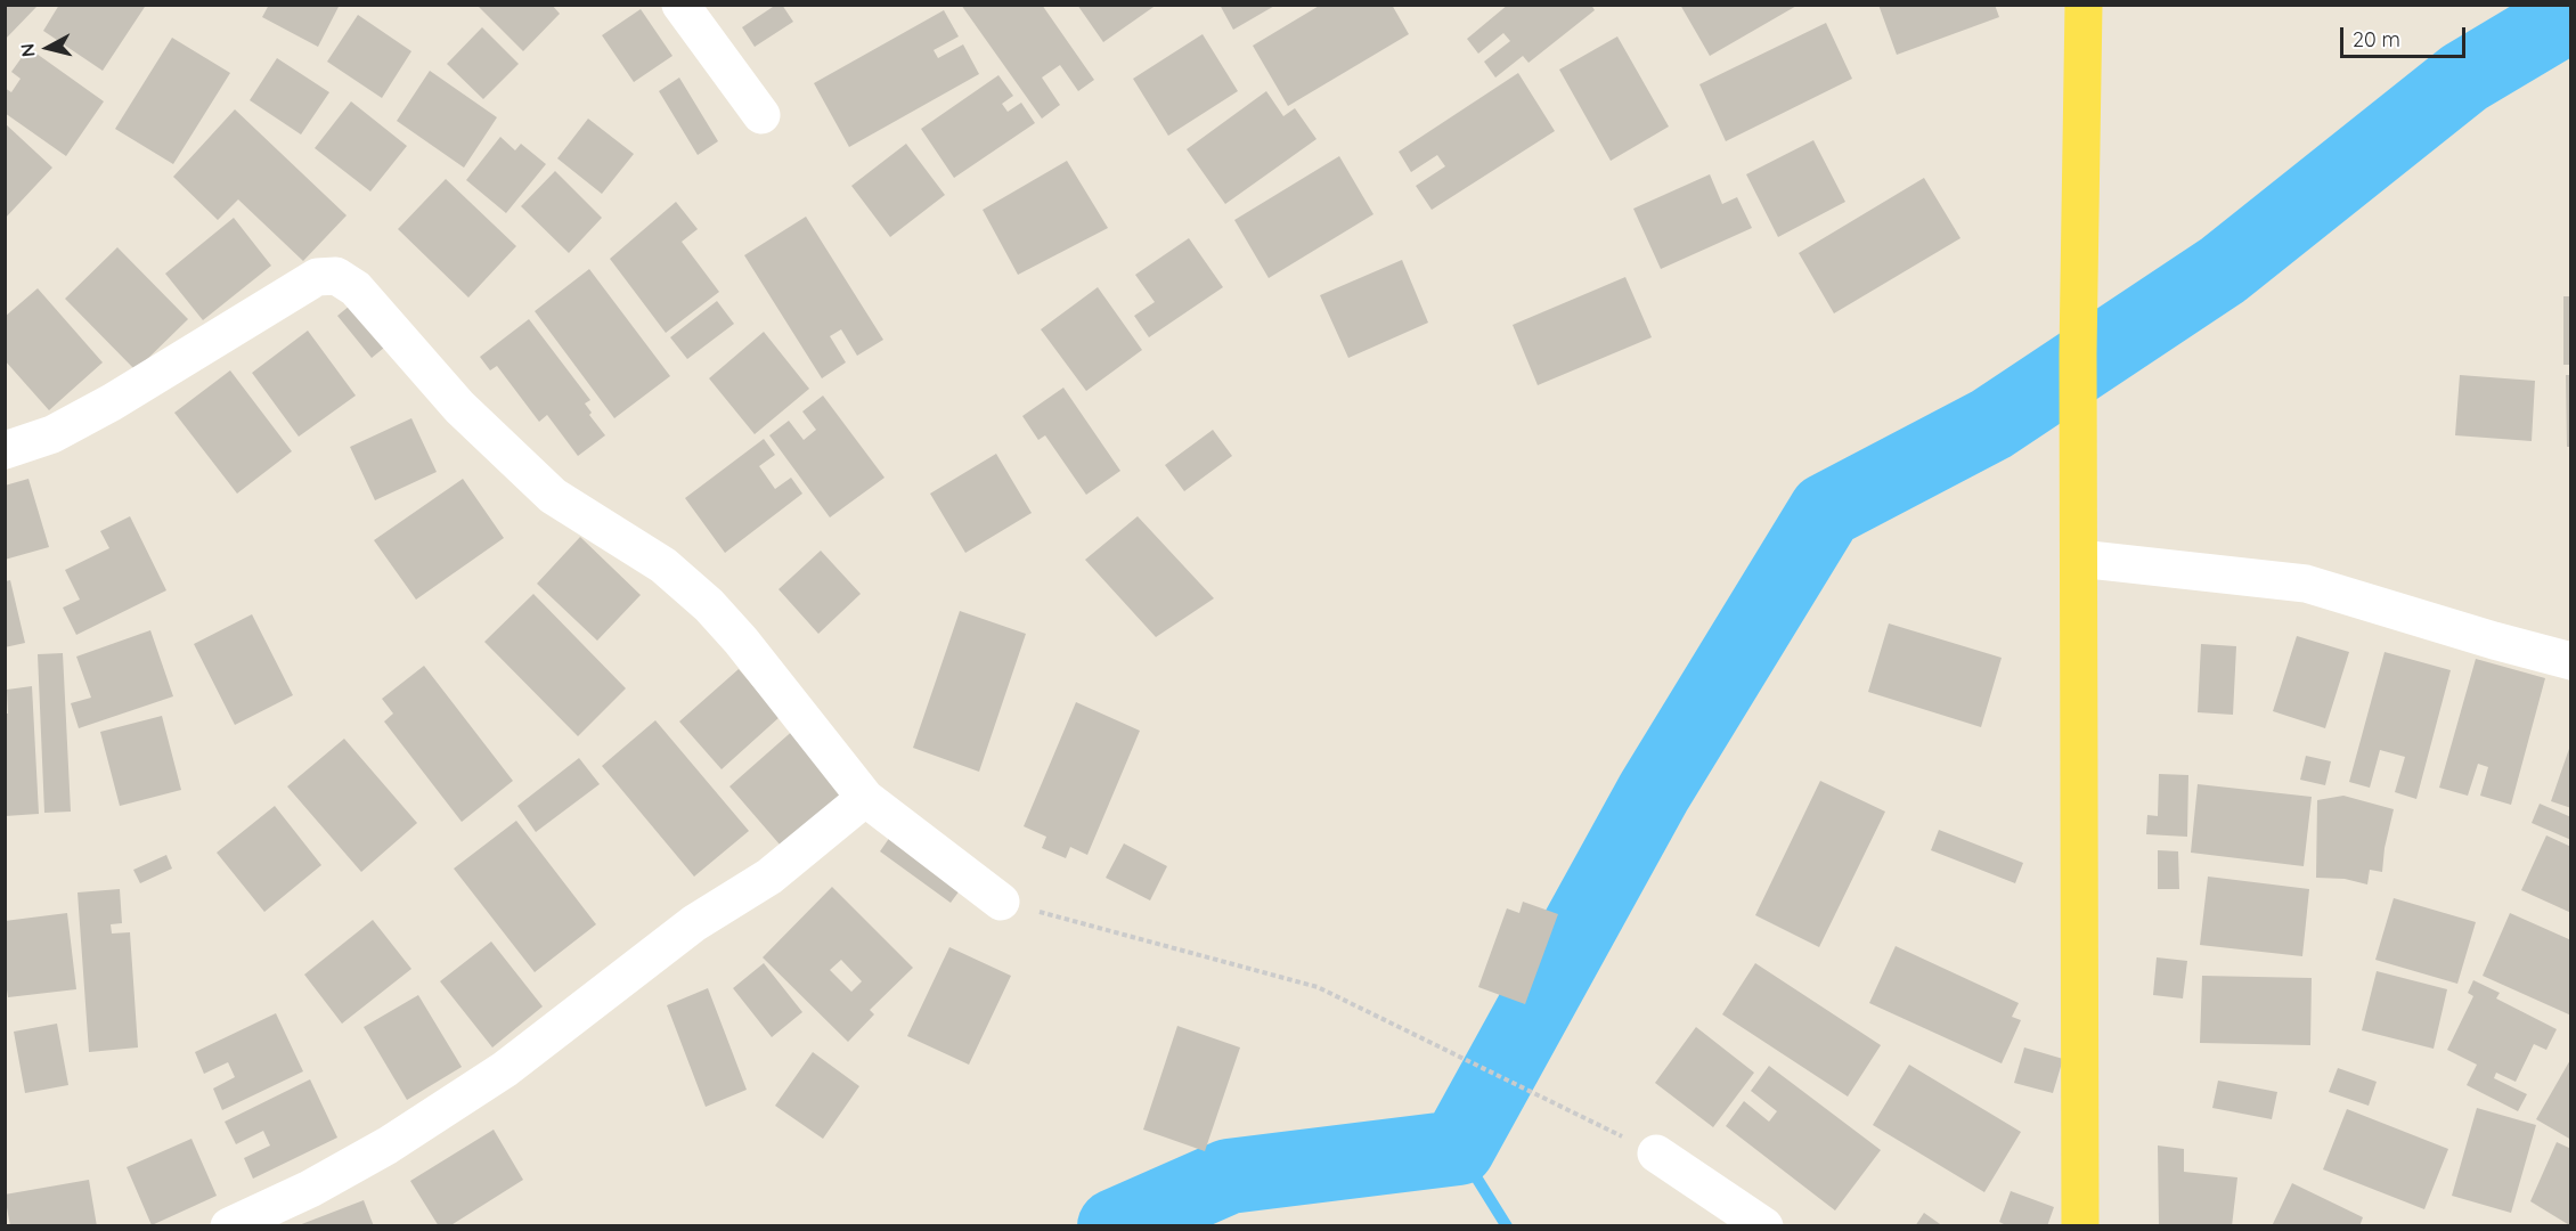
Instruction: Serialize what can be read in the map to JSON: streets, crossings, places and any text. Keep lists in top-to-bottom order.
{
  "scale_bar": "20 m",
  "north": "left"
}
